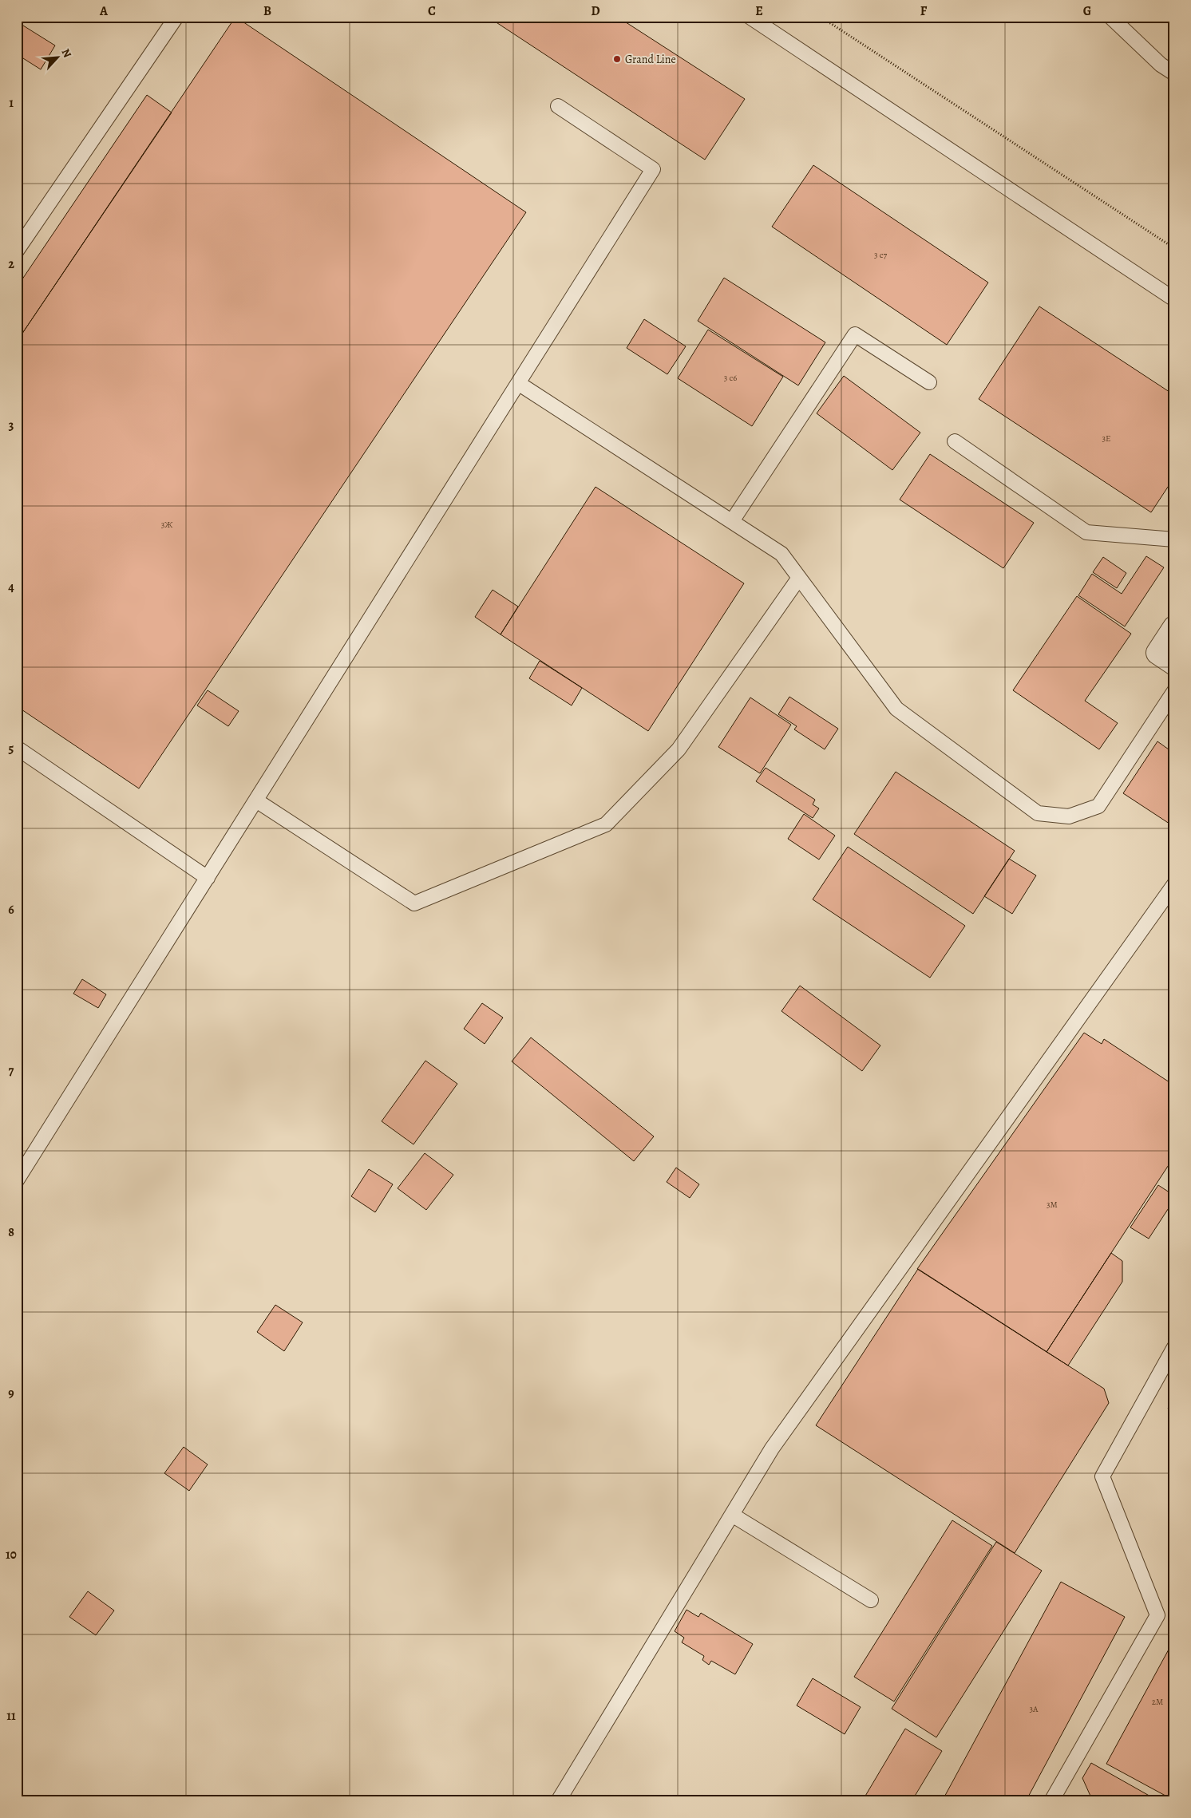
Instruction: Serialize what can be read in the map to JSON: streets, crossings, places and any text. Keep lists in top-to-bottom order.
{
  "places": ["Grand Line"],
  "house_numbers": [
    "3 с7",
    "3 с6",
    "3Е",
    "3Ж",
    "3М",
    "2М",
    "3А"
  ],
  "north": "top right",
  "grid": {
    "columns": [
      "A",
      "B",
      "C",
      "D",
      "E",
      "F",
      "G"
    ],
    "rows": [
      "1",
      "2",
      "3",
      "4",
      "5",
      "6",
      "7",
      "8",
      "9",
      "10",
      "11"
    ]
  }
}
